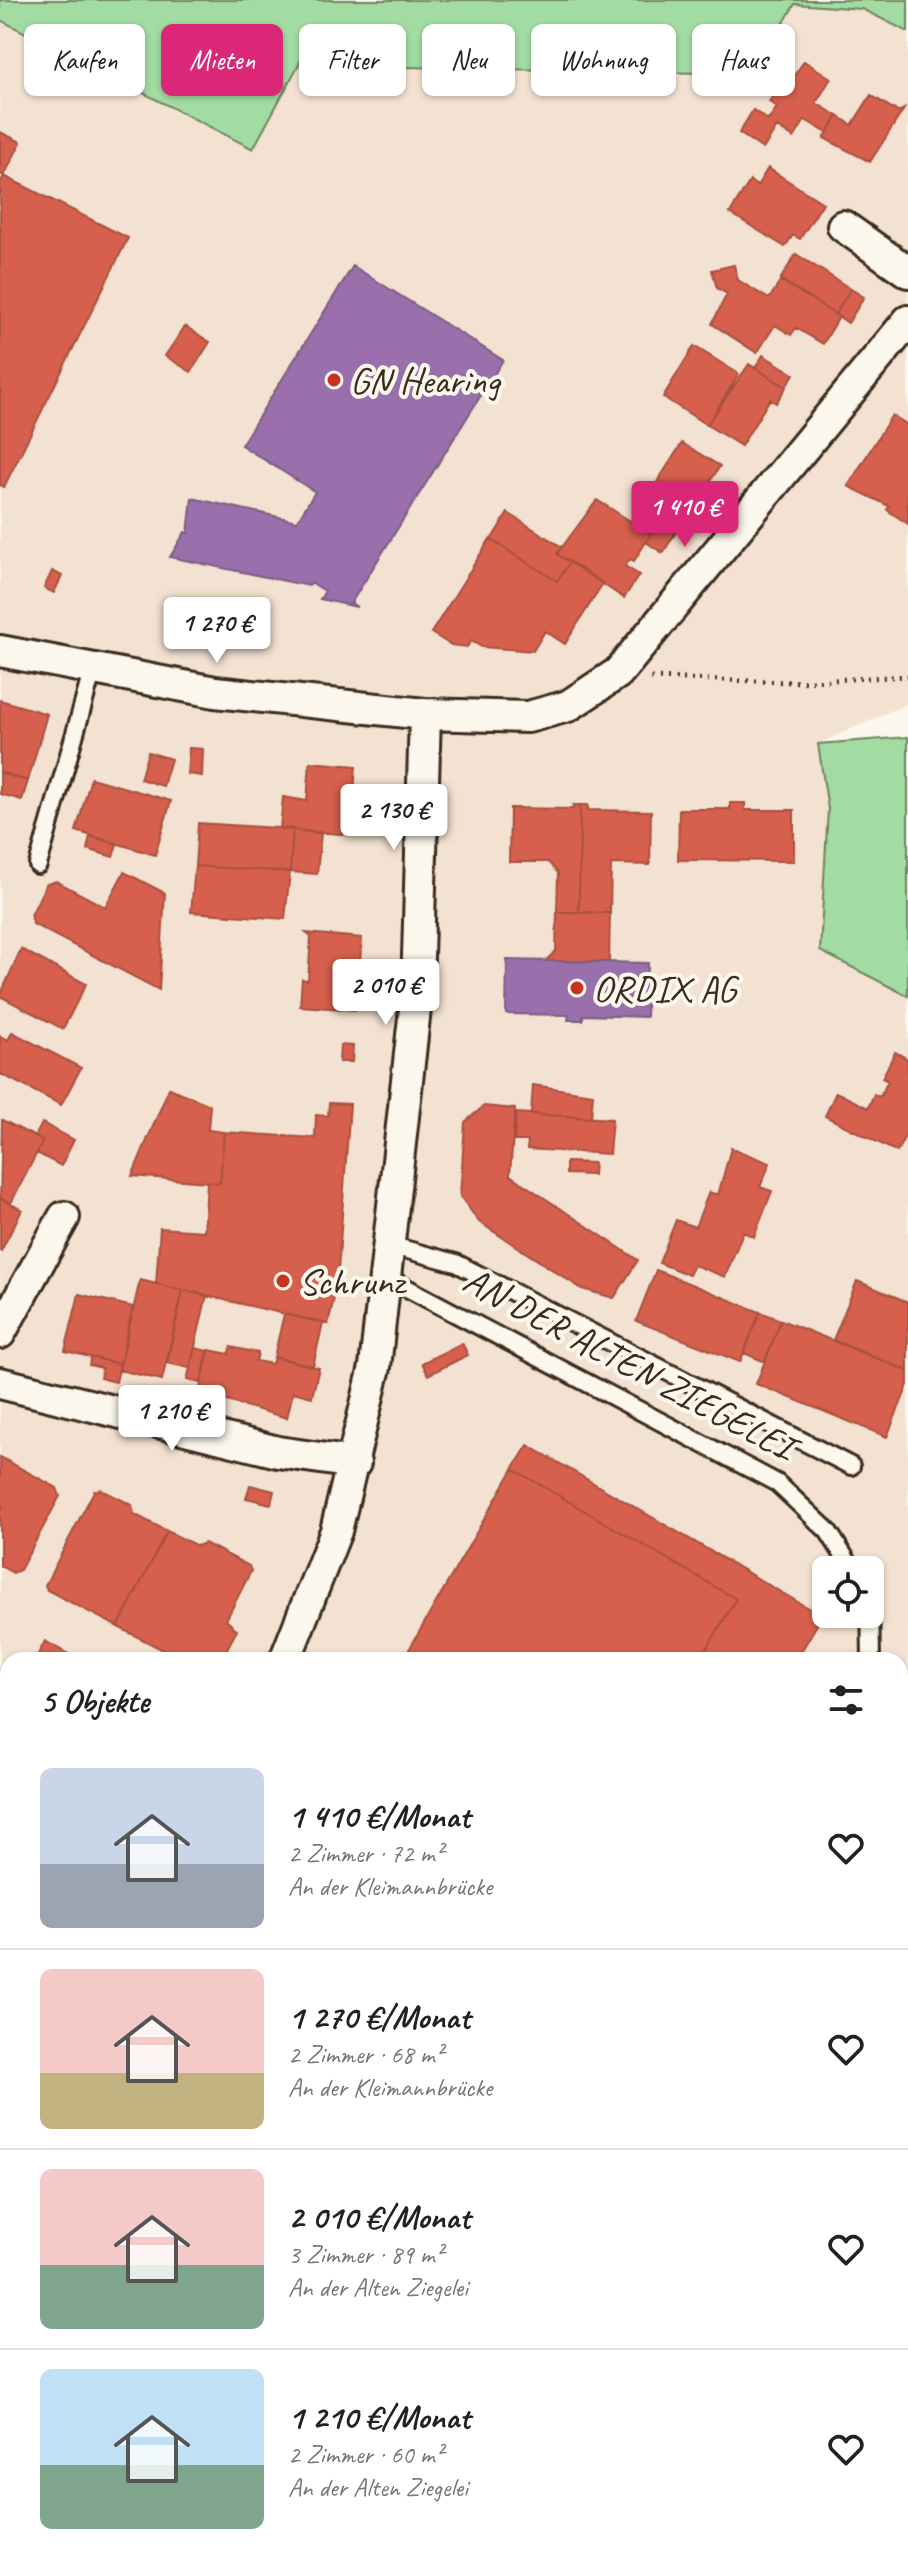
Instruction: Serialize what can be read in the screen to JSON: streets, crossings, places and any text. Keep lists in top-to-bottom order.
{
  "streets": {
    "lane": ["AN DER ALTEN ZIEGELEI"]
  },
  "places": ["GN Hearing", "ORDIX AG", "Schrunz"],
  "page": {
    "chip": [
      "Kaufen",
      "Mieten",
      "Filter",
      "Neu",
      "Wohnung",
      "Haus"
    ],
    "price": [
      "1 410 €",
      "1 270 €",
      "2 130 €",
      "2 010 €",
      "1 210 €"
    ],
    "heading": "5 Objekte",
    "list": [
      {
        "name": "1 410 €/Monat",
        "note": "2 Zimmer · 72 m² · An der Kleimannbrücke"
      },
      {
        "name": "1 270 €/Monat",
        "note": "2 Zimmer · 68 m² · An der Kleimannbrücke"
      },
      {
        "name": "2 010 €/Monat",
        "note": "3 Zimmer · 89 m² · An der Alten Ziegelei"
      },
      {
        "name": "1 210 €/Monat",
        "note": "2 Zimmer · 60 m² · An der Alten Ziegelei"
      }
    ]
  }
}
